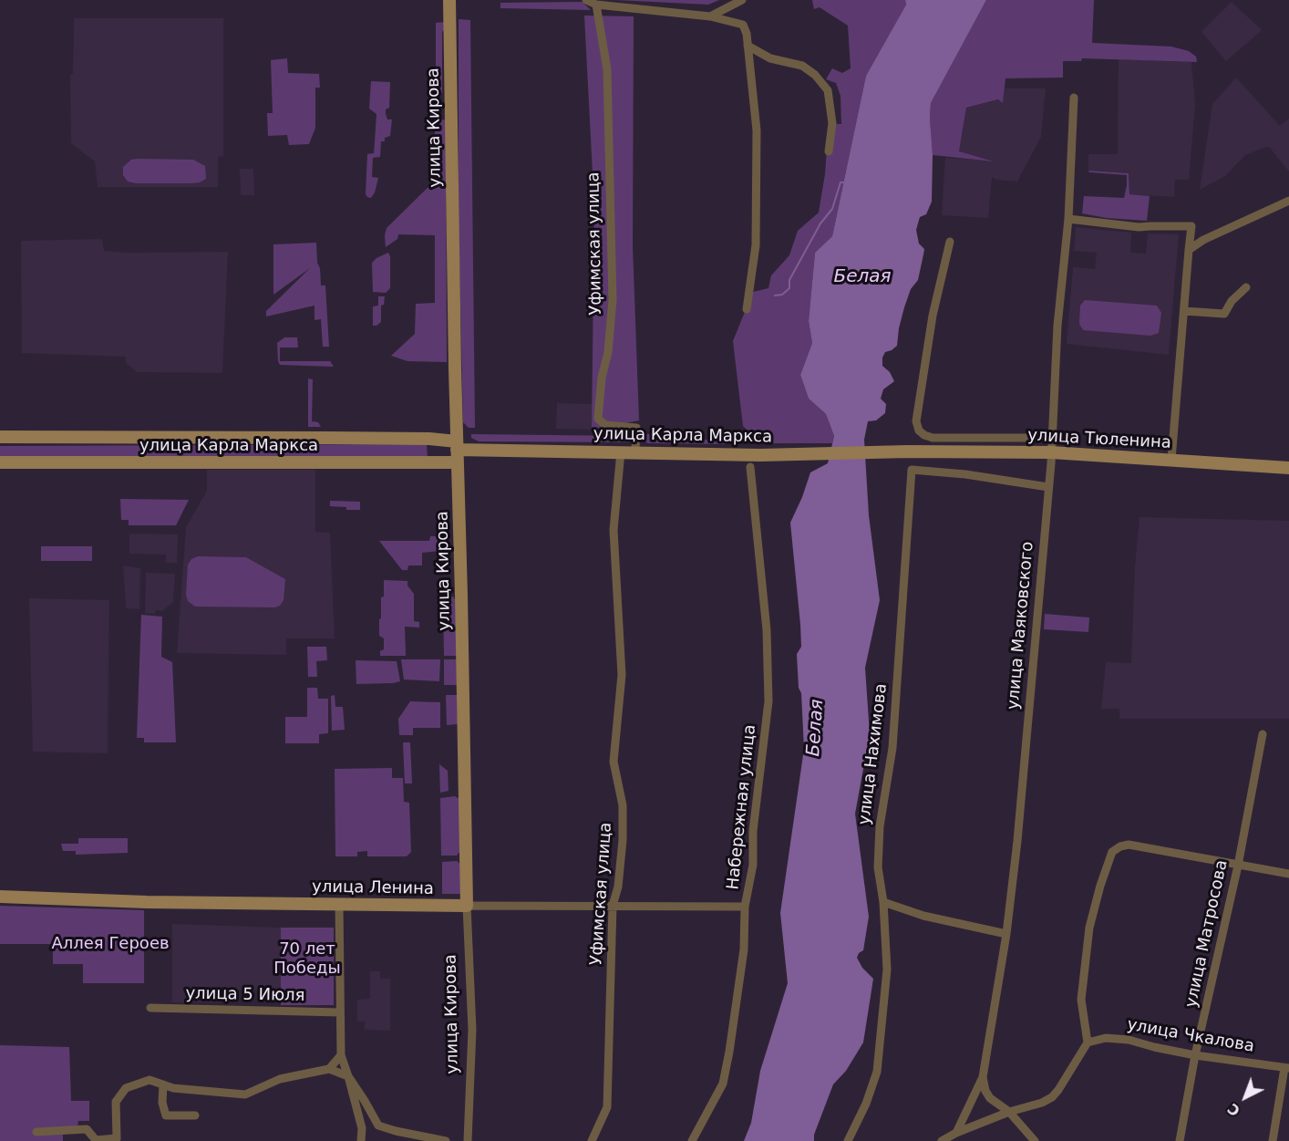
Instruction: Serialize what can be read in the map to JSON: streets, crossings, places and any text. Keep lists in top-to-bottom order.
{
  "streets": {
    "street": [
      "улица Кирова",
      "Уфимская улица",
      "улица Карла Маркса",
      "улица Тюленина",
      "улица Маяковского",
      "улица Нахимова",
      "Набережная улица",
      "улица Ленина",
      "улица Матросова",
      "улица 5 Июля",
      "улица Чкалова"
    ]
  },
  "crossings": [
    ["улица Кирова", "улица Карла Маркса"],
    ["улица Кирова", "улица Ленина"],
    ["Уфимская улица", "улица Карла Маркса"],
    ["Уфимская улица", "улица Ленина"],
    ["улица Карла Маркса", "улица Тюленина"],
    ["улица Тюленина", "улица Маяковского"],
    ["улица Маяковского", "улица Нахимова"],
    ["Набережная улица", "улица Ленина"],
    ["улица Матросова", "улица Чкалова"]
  ],
  "water": ["Белая"],
  "parks": ["Аллея Героев", "70 лет Победы"],
  "north": "bottom left"
}
